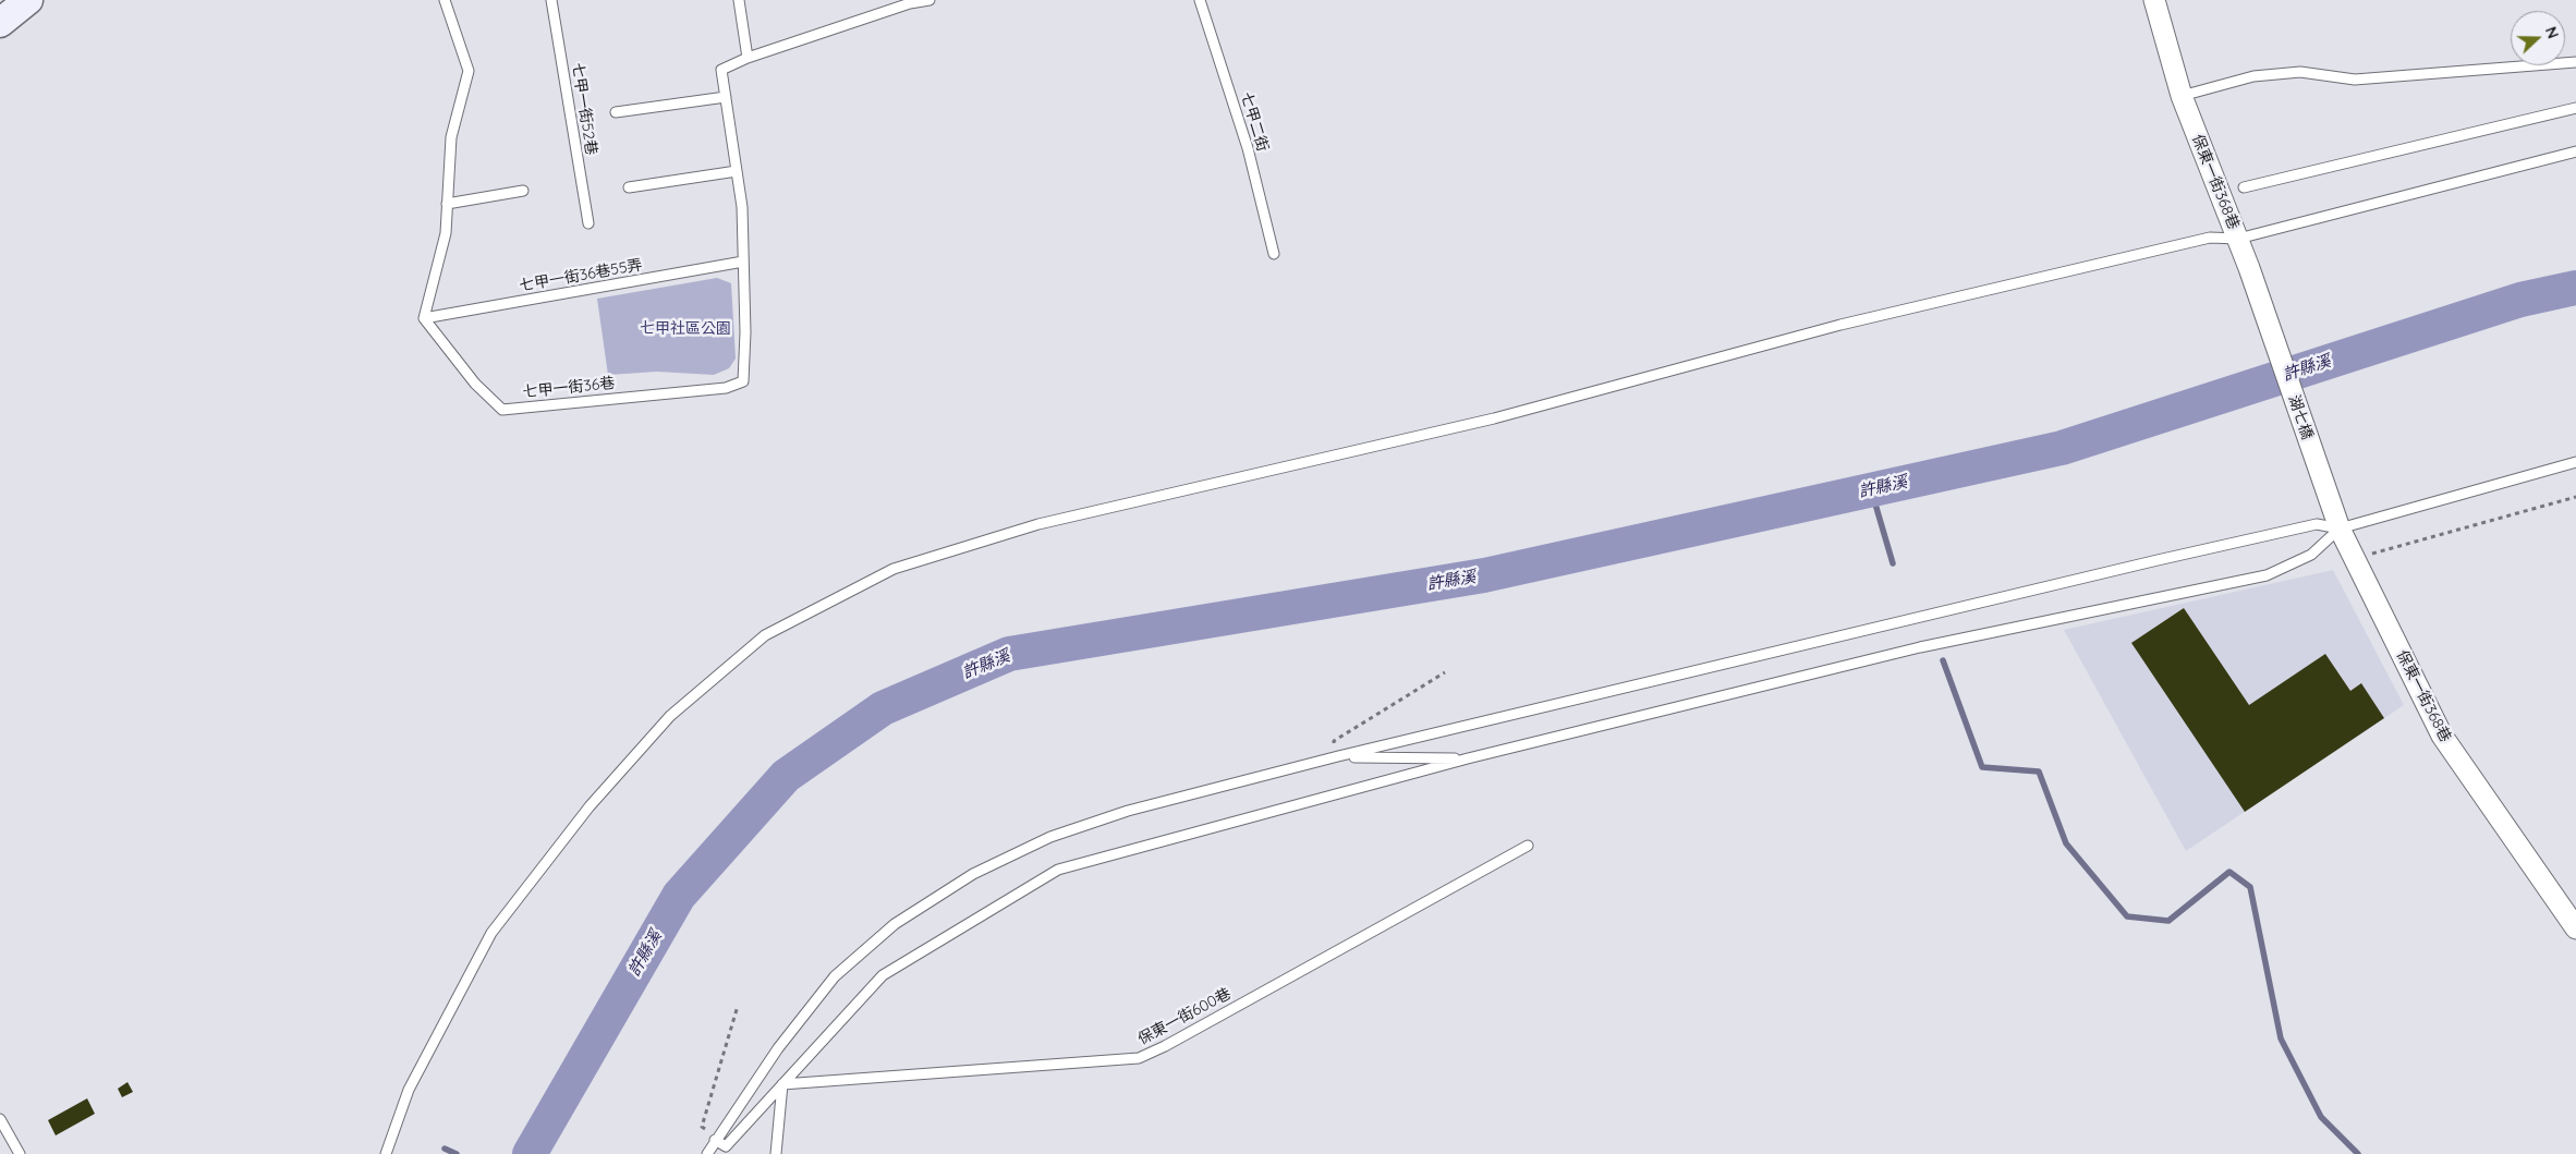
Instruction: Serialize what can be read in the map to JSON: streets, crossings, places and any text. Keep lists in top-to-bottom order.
{
  "streets": {
    "street": ["保東一街368巷", "湖七橋"],
    "lane": [
      "七甲一街52巷",
      "七甲二街",
      "七甲一街36巷55弄",
      "七甲一街36巷",
      "保東一街600巷"
    ]
  },
  "crossings": [
    ["保東一街368巷", "湖七橋"],
    ["七甲一街36巷55弄", "七甲一街36巷"]
  ],
  "water": ["許縣溪"],
  "parks": ["七甲社區公園"],
  "north": "right"
}
